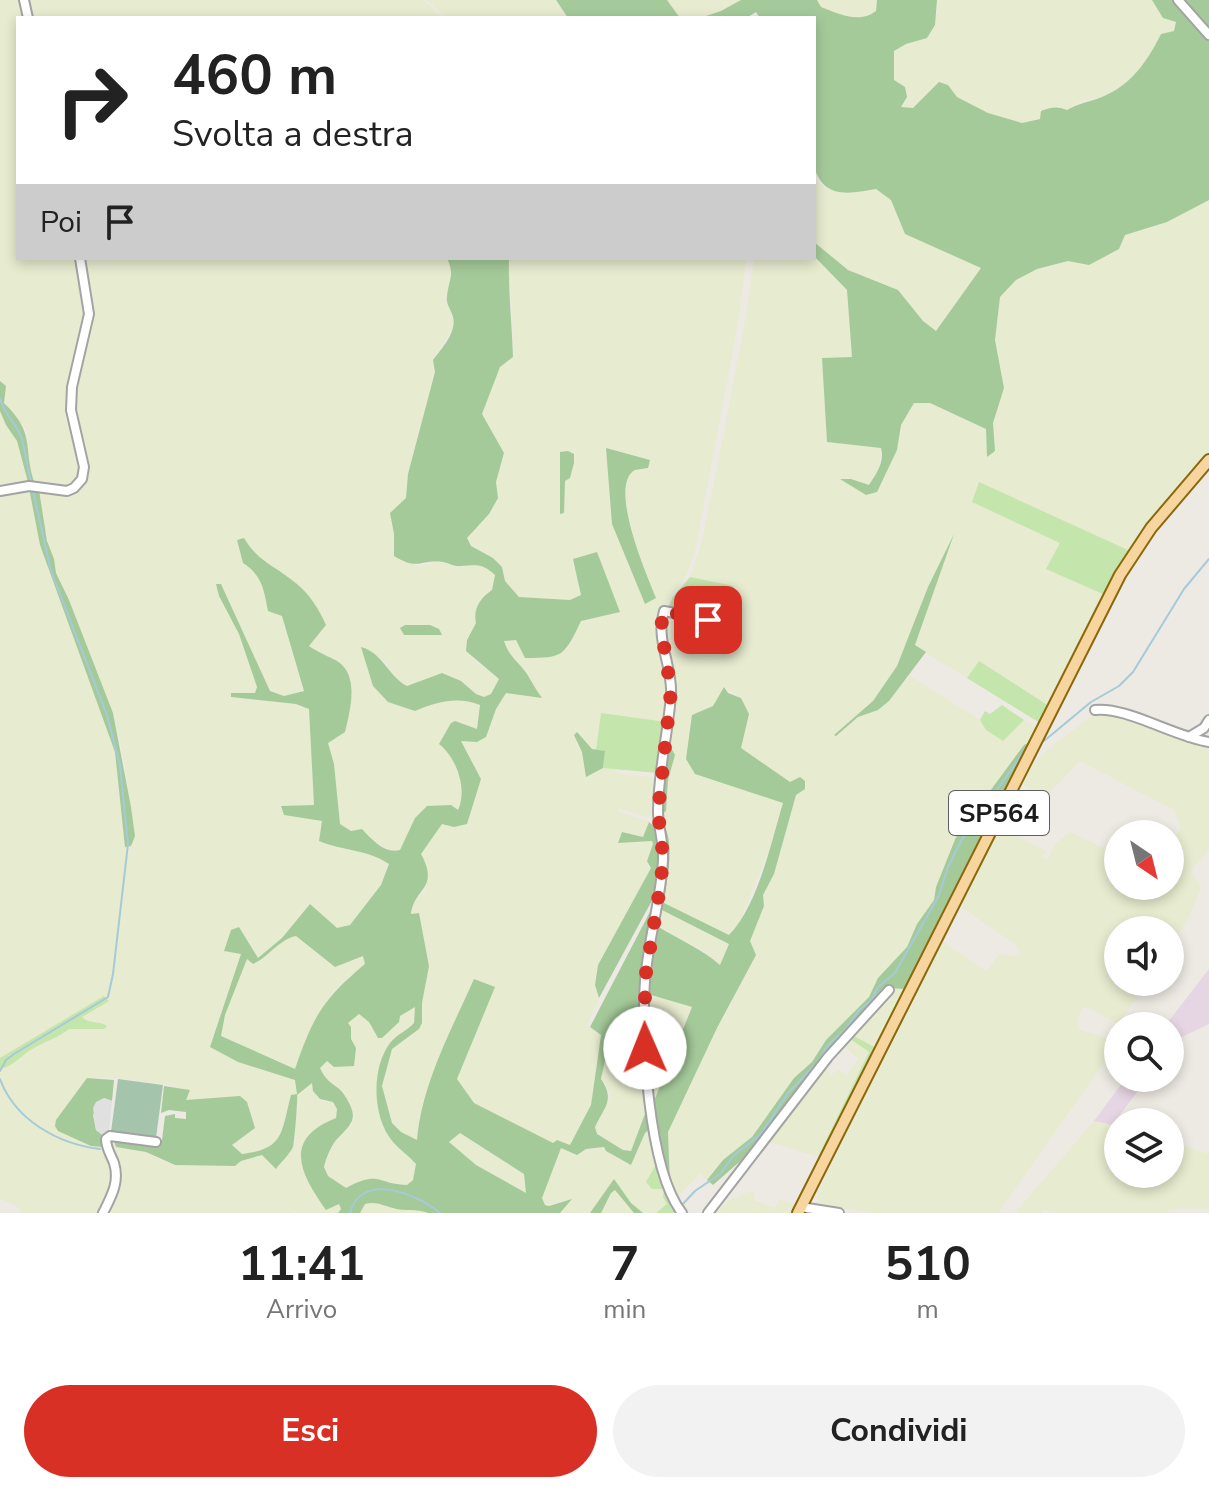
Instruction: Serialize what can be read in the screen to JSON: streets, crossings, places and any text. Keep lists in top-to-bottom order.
{
  "streets": {
    "main road": ["SP564"]
  },
  "north": "bottom right",
  "page": {
    "turn": ["460 m", "Svolta a destra"],
    "then": "Poi",
    "eta": [
      "11:41",
      "Arrivo",
      "7",
      "min",
      "510",
      "m"
    ],
    "buttons": ["Esci", "Condividi"]
  }
}
